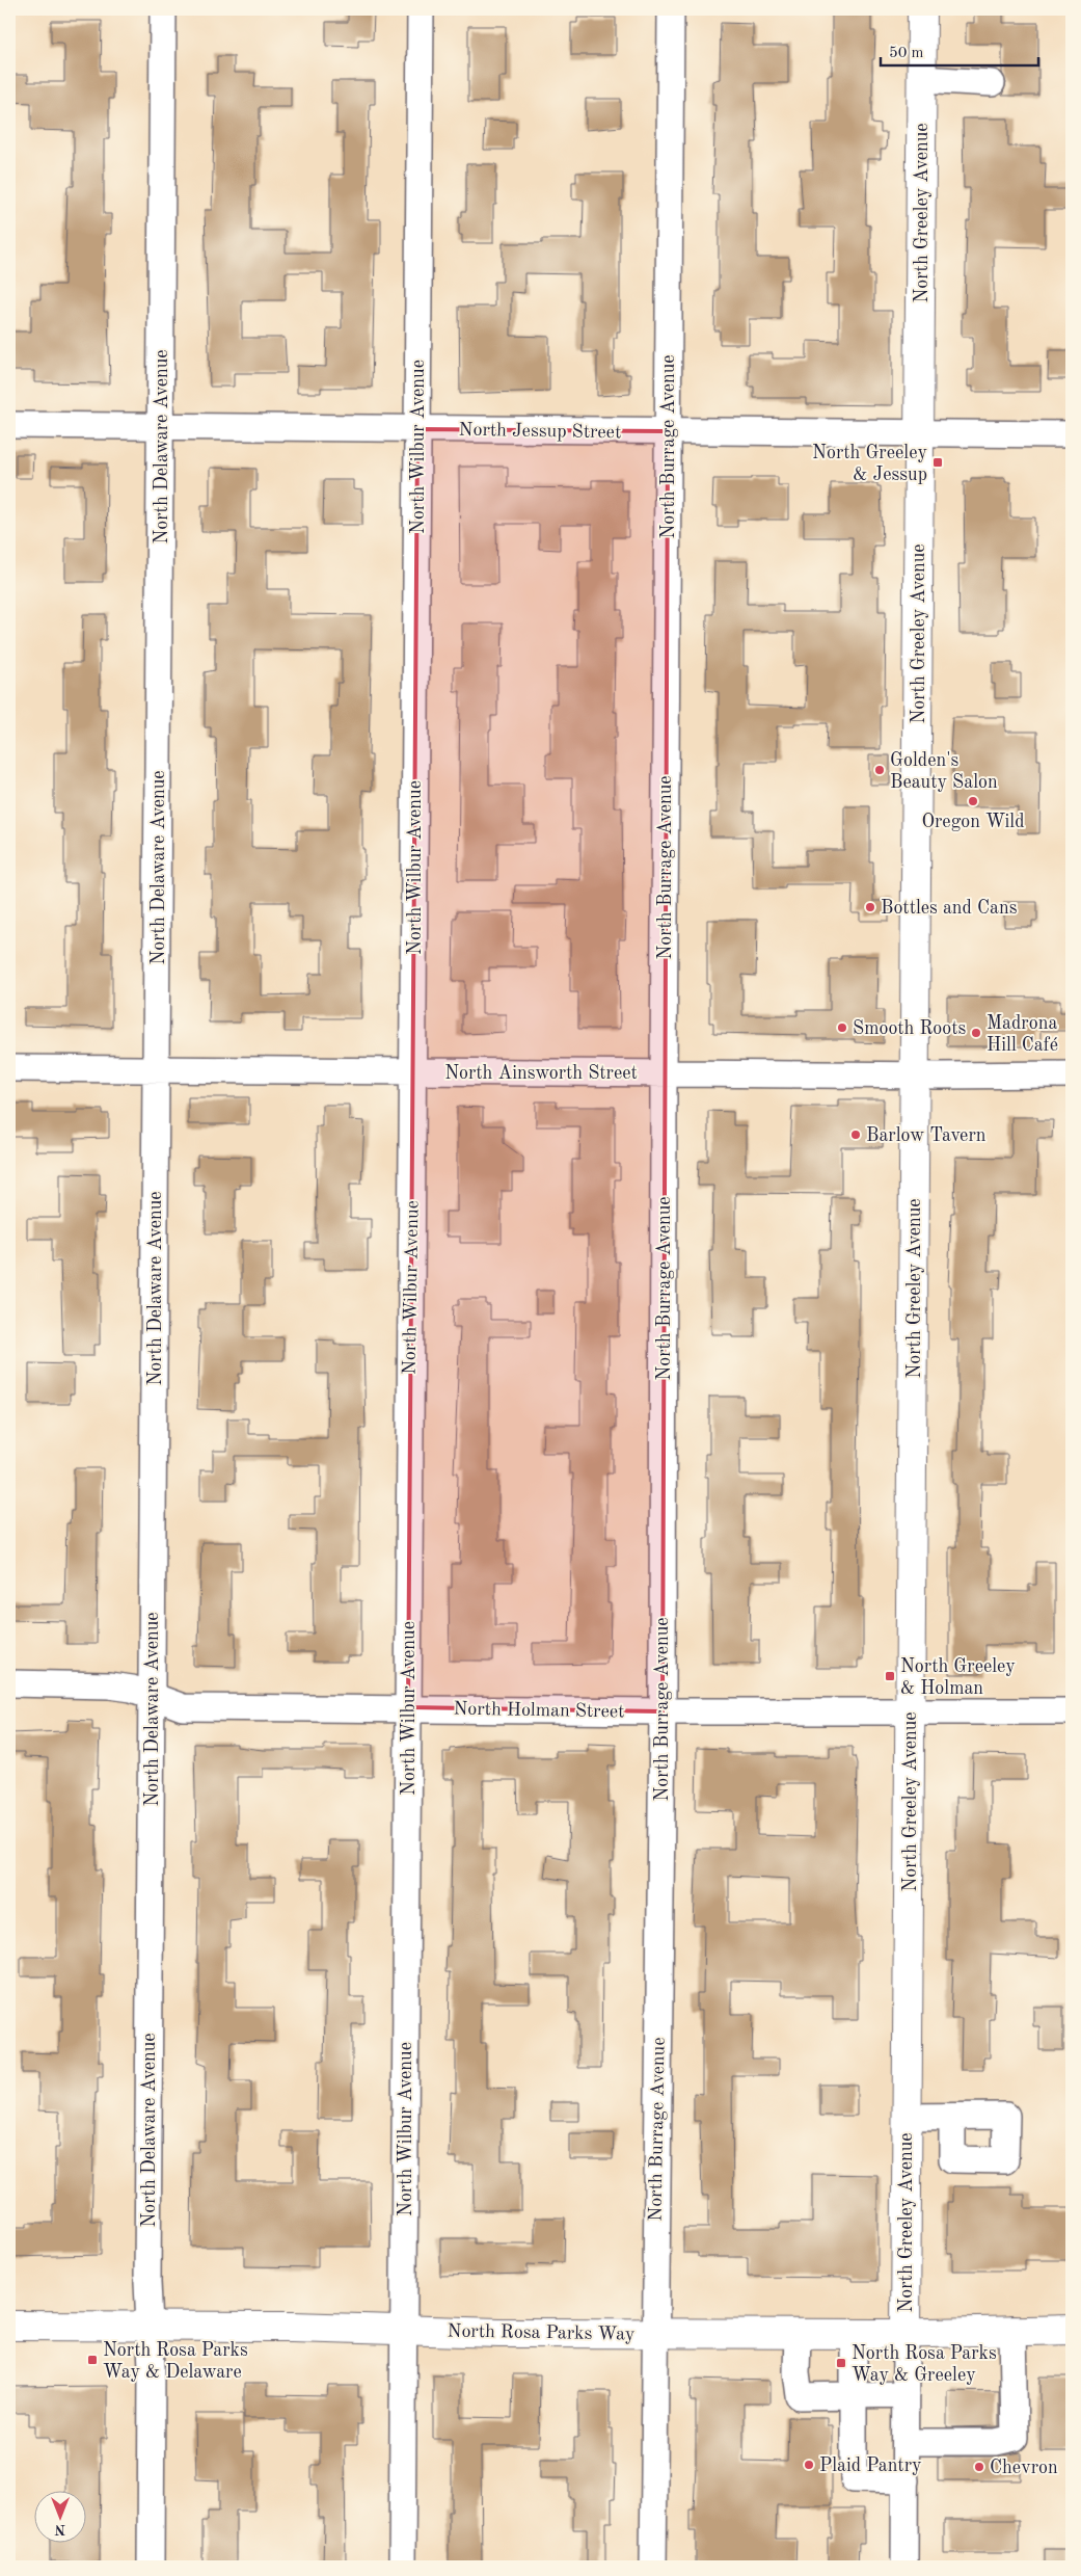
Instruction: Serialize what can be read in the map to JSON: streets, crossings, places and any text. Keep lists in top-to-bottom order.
{
  "streets": {
    "main road": ["North Greeley Avenue", "North Rosa Parks Way"],
    "street": [
      "North Jessup Street",
      "North Delaware Avenue",
      "North Wilbur Avenue",
      "North Burrage Avenue",
      "North Ainsworth Street",
      "North Holman Street"
    ]
  },
  "crossings": [
    ["North Greeley Avenue", "North Jessup Street"],
    ["North Greeley Avenue", "North Ainsworth Street"],
    ["North Greeley Avenue", "North Holman Street"],
    ["North Greeley Avenue", "North Rosa Parks Way"],
    ["North Jessup Street", "North Delaware Avenue"],
    ["North Jessup Street", "North Wilbur Avenue"],
    ["North Jessup Street", "North Burrage Avenue"],
    ["North Delaware Avenue", "North Ainsworth Street"],
    ["North Delaware Avenue", "North Holman Street"],
    ["North Delaware Avenue", "North Rosa Parks Way"],
    ["North Wilbur Avenue", "North Ainsworth Street"],
    ["North Wilbur Avenue", "North Holman Street"],
    ["North Wilbur Avenue", "North Rosa Parks Way"],
    ["North Burrage Avenue", "North Ainsworth Street"],
    ["North Burrage Avenue", "North Holman Street"],
    ["North Burrage Avenue", "North Rosa Parks Way"]
  ],
  "places": {
    "transit": [
      "North Greeley & Jessup",
      "North Greeley & Holman",
      "North Rosa Parks Way & Delaware",
      "North Rosa Parks Way & Greeley"
    ],
    "other": [
      "Golden's Beauty Salon",
      "Oregon Wild",
      "Bottles and Cans",
      "Smooth Roots",
      "Madrona Hill Café",
      "Barlow Tavern",
      "Plaid Pantry",
      "Chevron"
    ]
  },
  "scale_bar": "50 m",
  "north": "bottom"
}
